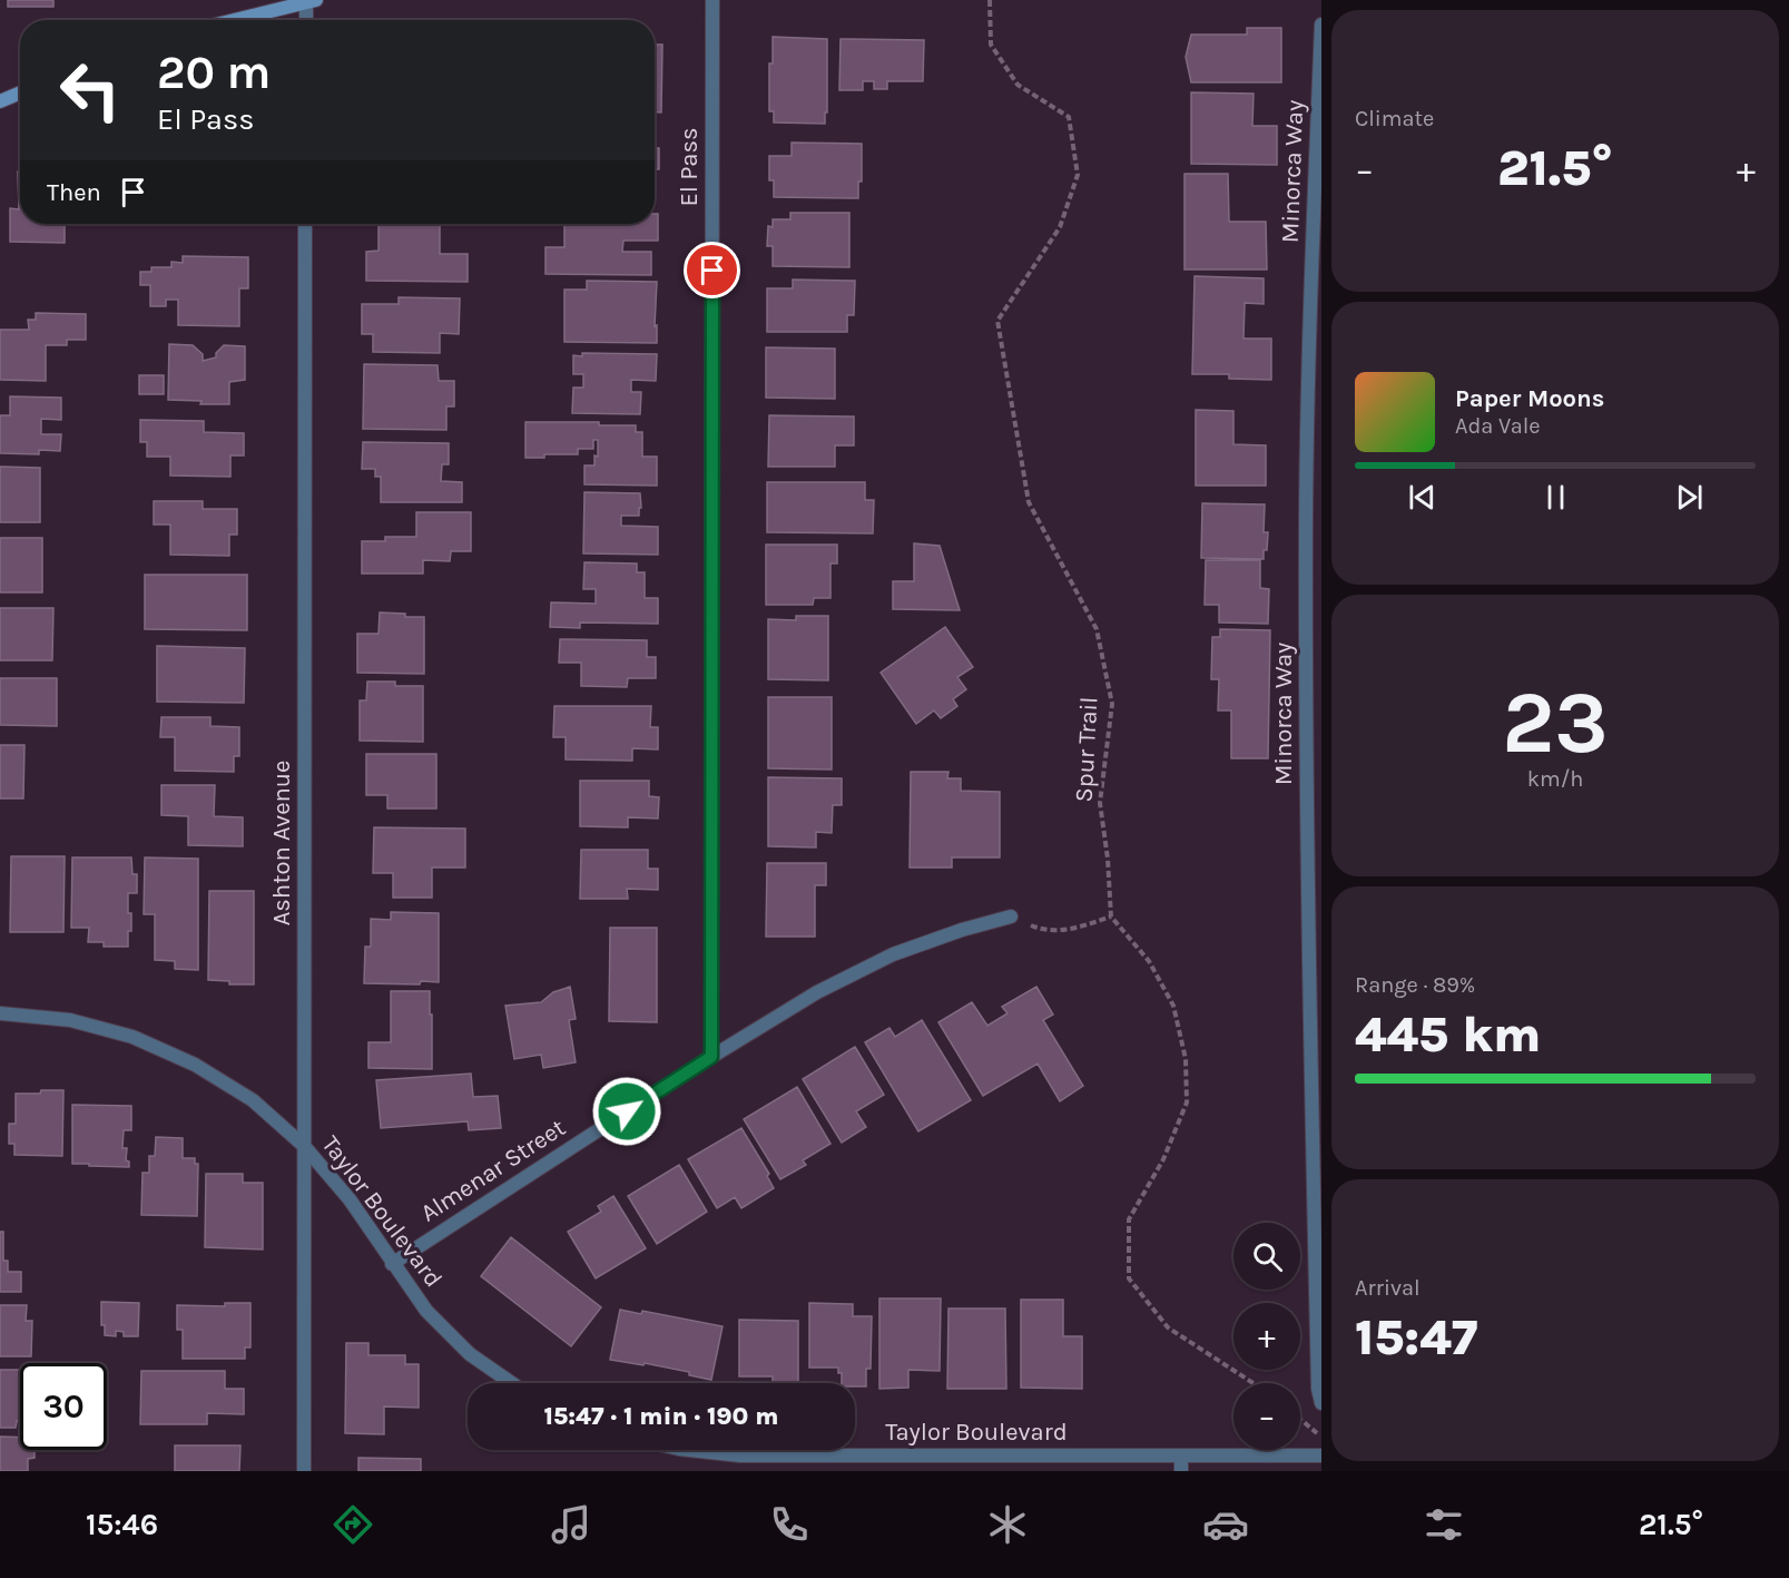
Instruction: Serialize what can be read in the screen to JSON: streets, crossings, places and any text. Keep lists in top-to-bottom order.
{
  "streets": {
    "street": [
      "El Pass",
      "Minorca Way",
      "Ashton Avenue",
      "Almenar Street",
      "Taylor Boulevard"
    ],
    "path": ["Spur Trail"]
  },
  "crossings": [
    ["El Pass", "Almenar Street"],
    ["Ashton Avenue", "Taylor Boulevard"],
    ["Almenar Street", "Taylor Boulevard"]
  ],
  "page": {
    "tile": [
      "Climate",
      ["23", "km/h"],
      ["Range · 89%", "445 km"],
      ["Arrival", "15:47"]
    ],
    "turn": ["20 m", "El Pass"],
    "heat": ["−", "21.5°", "+"],
    "then": "Then",
    "song": ["Paper Moons", "Ada Vale"],
    "map_buttons": ["+", "−"],
    "limit": "30",
    "trip": "15:47 · 1 min · 190 m",
    "tabs": ["15:46", "21.5°"]
  }
}
